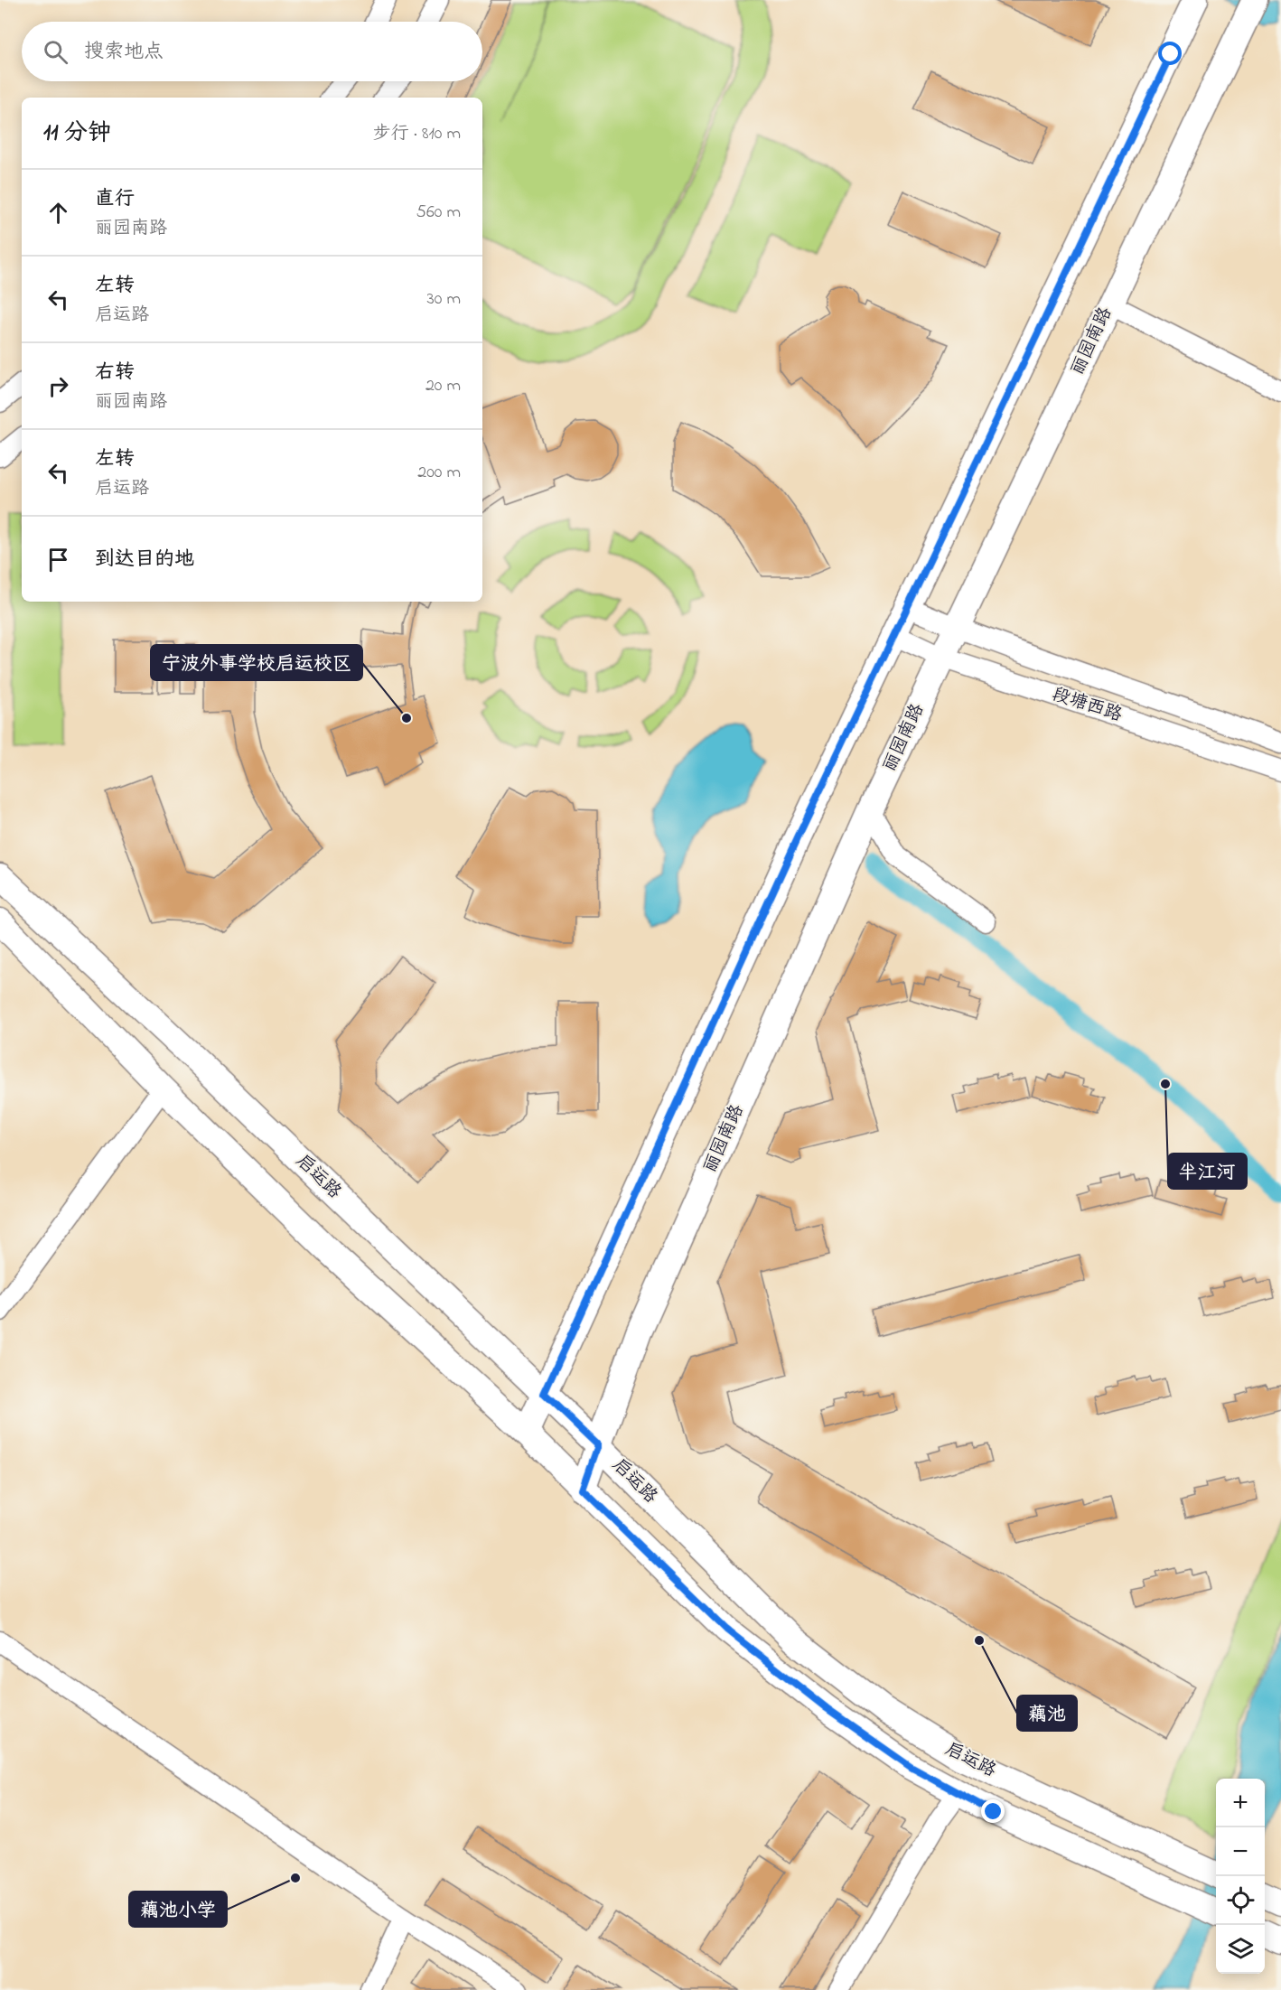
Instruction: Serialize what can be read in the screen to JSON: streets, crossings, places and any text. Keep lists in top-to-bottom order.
{
  "streets": {
    "main road": ["丽园南路", "启运路"],
    "street": ["段塘西路"]
  },
  "crossings": [
    ["丽园南路", "段塘西路"],
    ["丽园南路", "启运路"]
  ],
  "places": [
    "宁波外事学校启运校区",
    "半江河",
    "藕池",
    "藕池小学"
  ],
  "page": {
    "search": "搜索地点",
    "heading": ["11 分钟", "步行 · 810 m"],
    "list": [
      ["直行", "丽园南路", "560 m"],
      ["左转", "启运路", "30 m"],
      ["右转", "丽园南路", "20 m"],
      ["左转", "启运路", "200 m"],
      "到达目的地"
    ],
    "map_buttons": ["+", "−"]
  }
}
